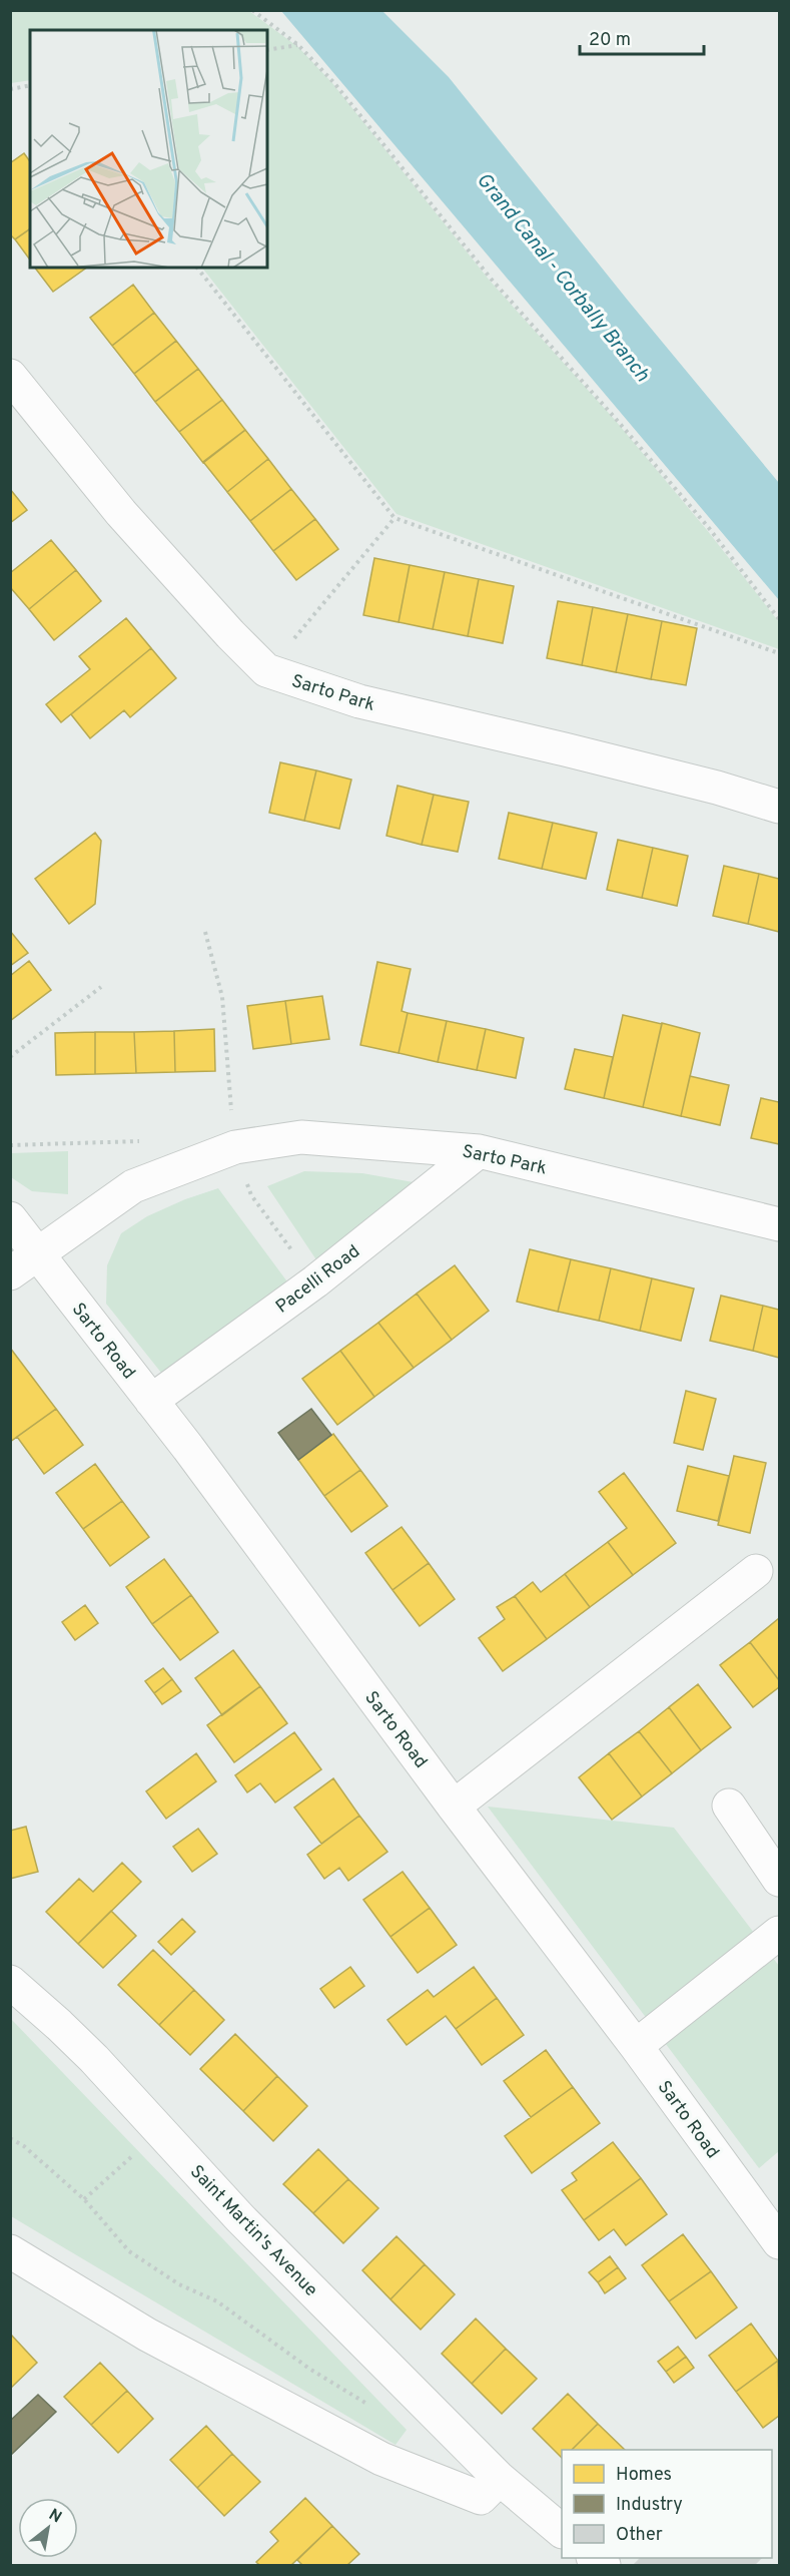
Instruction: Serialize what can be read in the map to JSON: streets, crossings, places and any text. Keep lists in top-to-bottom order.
{
  "streets": {
    "street": [
      "Sarto Park",
      "Pacelli Road",
      "Sarto Road",
      "Saint Martin's Avenue"
    ]
  },
  "crossings": [
    ["Sarto Park", "Pacelli Road"],
    ["Sarto Park", "Sarto Road"],
    ["Pacelli Road", "Sarto Road"]
  ],
  "water": ["Grand Canal - Corbally Branch"],
  "legend": ["Homes", "Industry", "Other"],
  "scale_bar": "20 m",
  "north": "top right"
}
